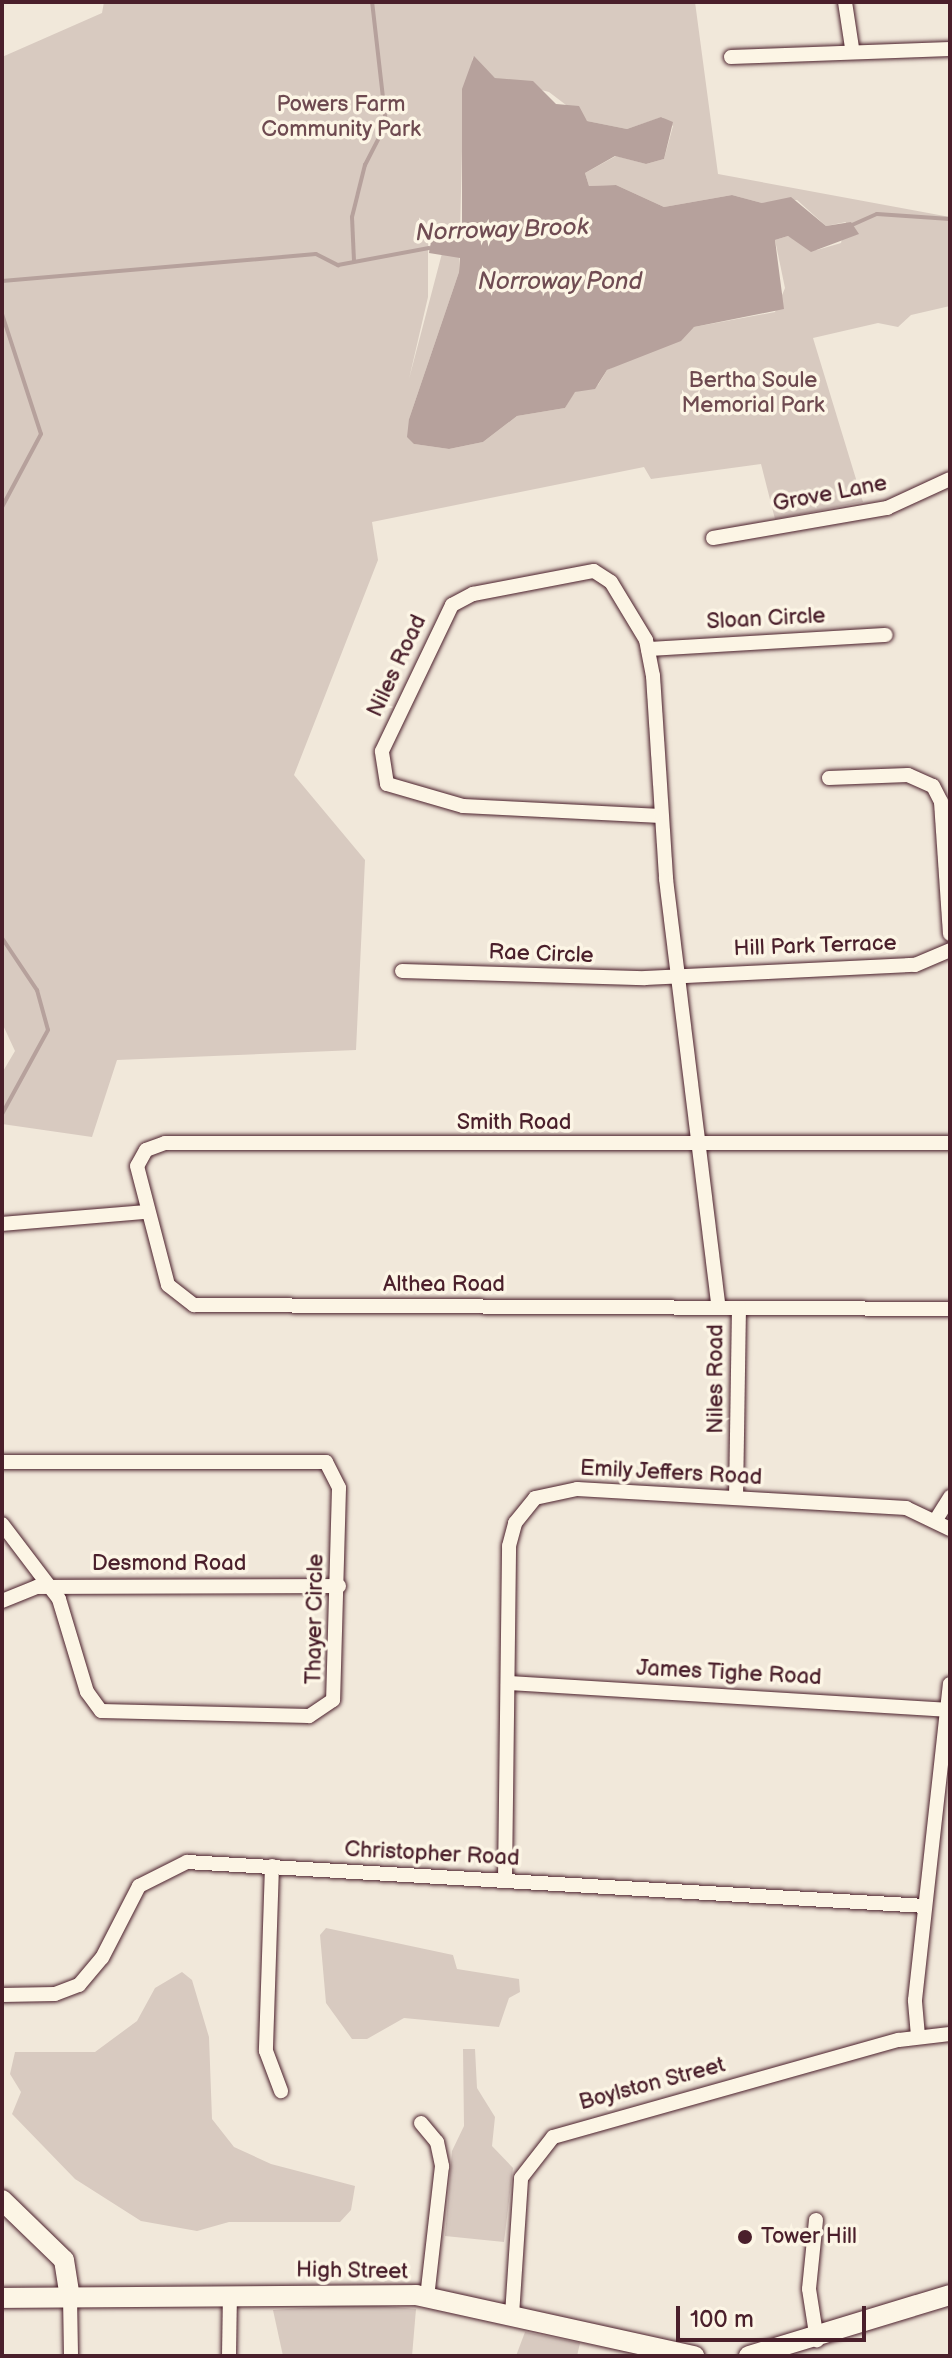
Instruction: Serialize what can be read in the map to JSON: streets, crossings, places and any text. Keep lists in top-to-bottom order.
{
  "streets": {
    "main road": ["High Street"],
    "street": [
      "Grove Lane",
      "Sloan Circle",
      "Niles Road",
      "Hill Park Terrace",
      "Rae Circle",
      "Smith Road",
      "Althea Road",
      "Emily Jeffers Road",
      "Desmond Road",
      "Thayer Circle",
      "James Tighe Road",
      "Christopher Road",
      "Boylston Street"
    ]
  },
  "crossings": [
    ["Sloan Circle", "Niles Road"],
    ["Niles Road", "Hill Park Terrace"],
    ["Niles Road", "Rae Circle"],
    ["Niles Road", "Smith Road"],
    ["Niles Road", "Althea Road"],
    ["Niles Road", "Emily Jeffers Road"],
    ["Hill Park Terrace", "Rae Circle"],
    ["Smith Road", "Althea Road"],
    ["Emily Jeffers Road", "James Tighe Road"],
    ["Emily Jeffers Road", "Christopher Road"],
    ["Desmond Road", "Thayer Circle"],
    ["Boylston Street", "High Street"]
  ],
  "water": ["Norroway Brook", "Norroway Pond"],
  "parks": ["Powers Farm Community Park", "Bertha Soule Memorial Park"],
  "places": ["Tower Hill"],
  "scale_bar": "100 m"
}
